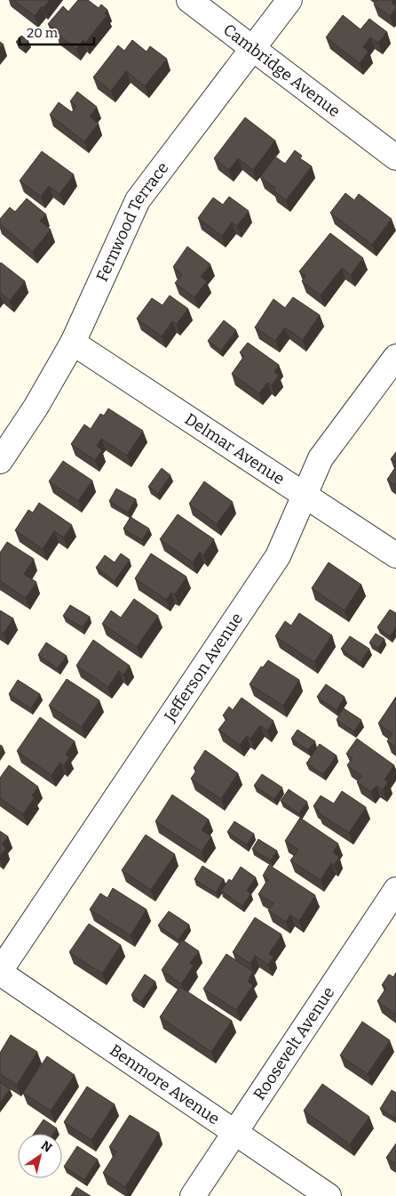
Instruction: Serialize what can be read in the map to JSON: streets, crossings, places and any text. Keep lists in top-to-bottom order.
{
  "streets": {
    "street": [
      "Cambridge Avenue",
      "Fernwood Terrace",
      "Delmar Avenue",
      "Jefferson Avenue",
      "Roosevelt Avenue",
      "Benmore Avenue"
    ]
  },
  "crossings": [
    ["Cambridge Avenue", "Fernwood Terrace"],
    ["Fernwood Terrace", "Delmar Avenue"],
    ["Delmar Avenue", "Jefferson Avenue"],
    ["Jefferson Avenue", "Benmore Avenue"],
    ["Roosevelt Avenue", "Benmore Avenue"]
  ],
  "scale_bar": "20 m",
  "north": "top right"
}
